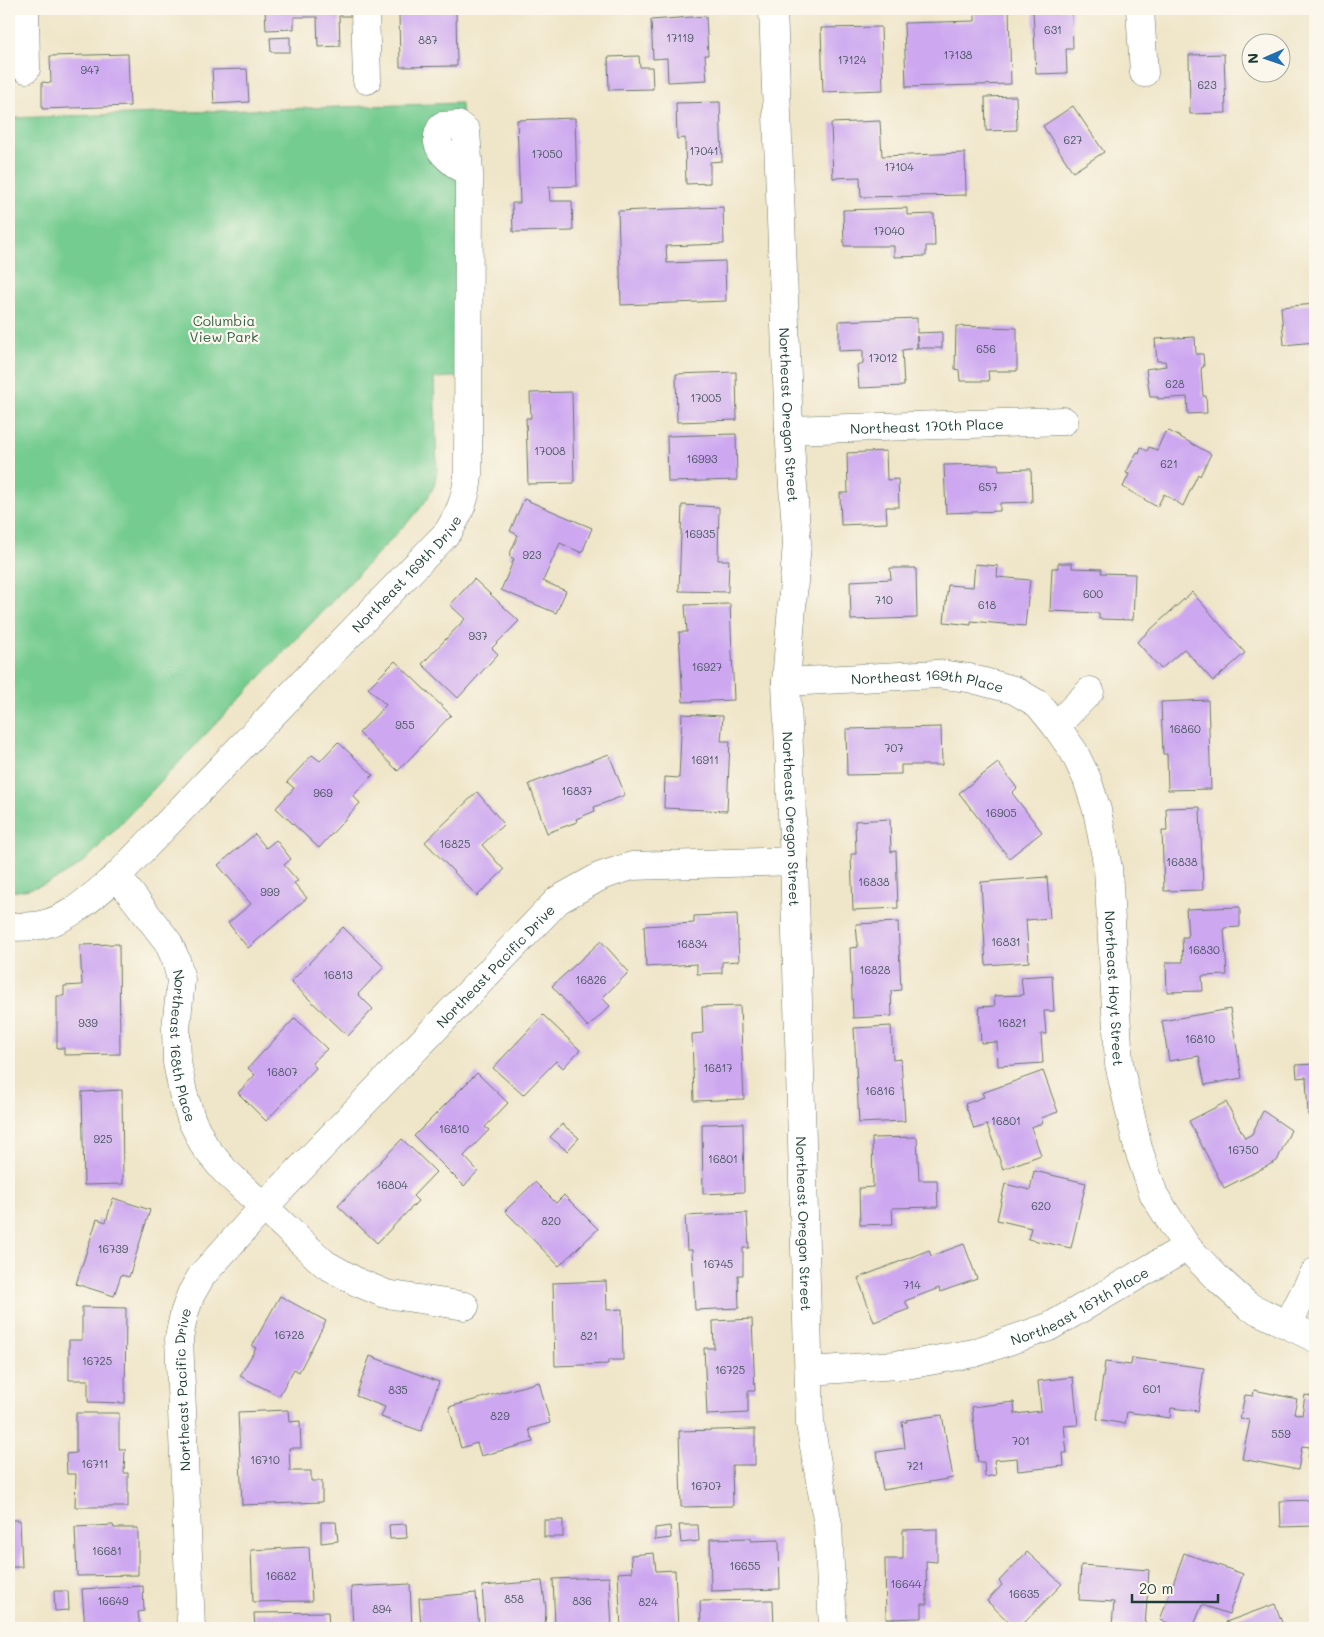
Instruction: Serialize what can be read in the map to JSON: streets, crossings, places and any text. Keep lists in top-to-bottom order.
{
  "streets": {
    "street": [
      "Northeast Oregon Street",
      "Northeast 170th Place",
      "Northeast 169th Drive",
      "Northeast 169th Place",
      "Northeast Pacific Drive",
      "Northeast Hoyt Street",
      "Northeast 168th Place",
      "Northeast 167th Place"
    ]
  },
  "crossings": [
    ["Northeast Oregon Street", "Northeast 170th Place"],
    ["Northeast Oregon Street", "Northeast 169th Place"],
    ["Northeast Oregon Street", "Northeast Pacific Drive"],
    ["Northeast Oregon Street", "Northeast 167th Place"],
    ["Northeast 169th Drive", "Northeast 168th Place"],
    ["Northeast 169th Place", "Northeast Hoyt Street"],
    ["Northeast Pacific Drive", "Northeast 168th Place"],
    ["Northeast Hoyt Street", "Northeast 167th Place"]
  ],
  "parks": ["Columbia View Park"],
  "house_numbers": [
    "631",
    "17119",
    "887",
    "17138",
    "17124",
    "947",
    "623",
    "627",
    "17041",
    "17050",
    "17104",
    "17040",
    "656",
    "17012",
    "628",
    "17005",
    "17008",
    "16993",
    "621",
    "657",
    "16935",
    "923",
    "600",
    "710",
    "618",
    "937",
    "16927",
    "955",
    "16860",
    "707",
    "16911",
    "16837",
    "969",
    "16905",
    "16825",
    "16838",
    "16838",
    "999",
    "16831",
    "16834",
    "16830",
    "16828",
    "16813",
    "16826",
    "939",
    "16821",
    "16810",
    "16817",
    "16807",
    "16816",
    "16801",
    "16810",
    "925",
    "16750",
    "16801",
    "16804",
    "620",
    "820",
    "16739",
    "16745",
    "714",
    "16728",
    "821",
    "16725",
    "16725",
    "601",
    "835",
    "829",
    "559",
    "701",
    "16710",
    "16711",
    "721",
    "16707",
    "16681",
    "16655",
    "16682",
    "16644",
    "16635",
    "858",
    "16649",
    "836",
    "824",
    "894"
  ],
  "scale_bar": "20 m",
  "north": "left"
}
